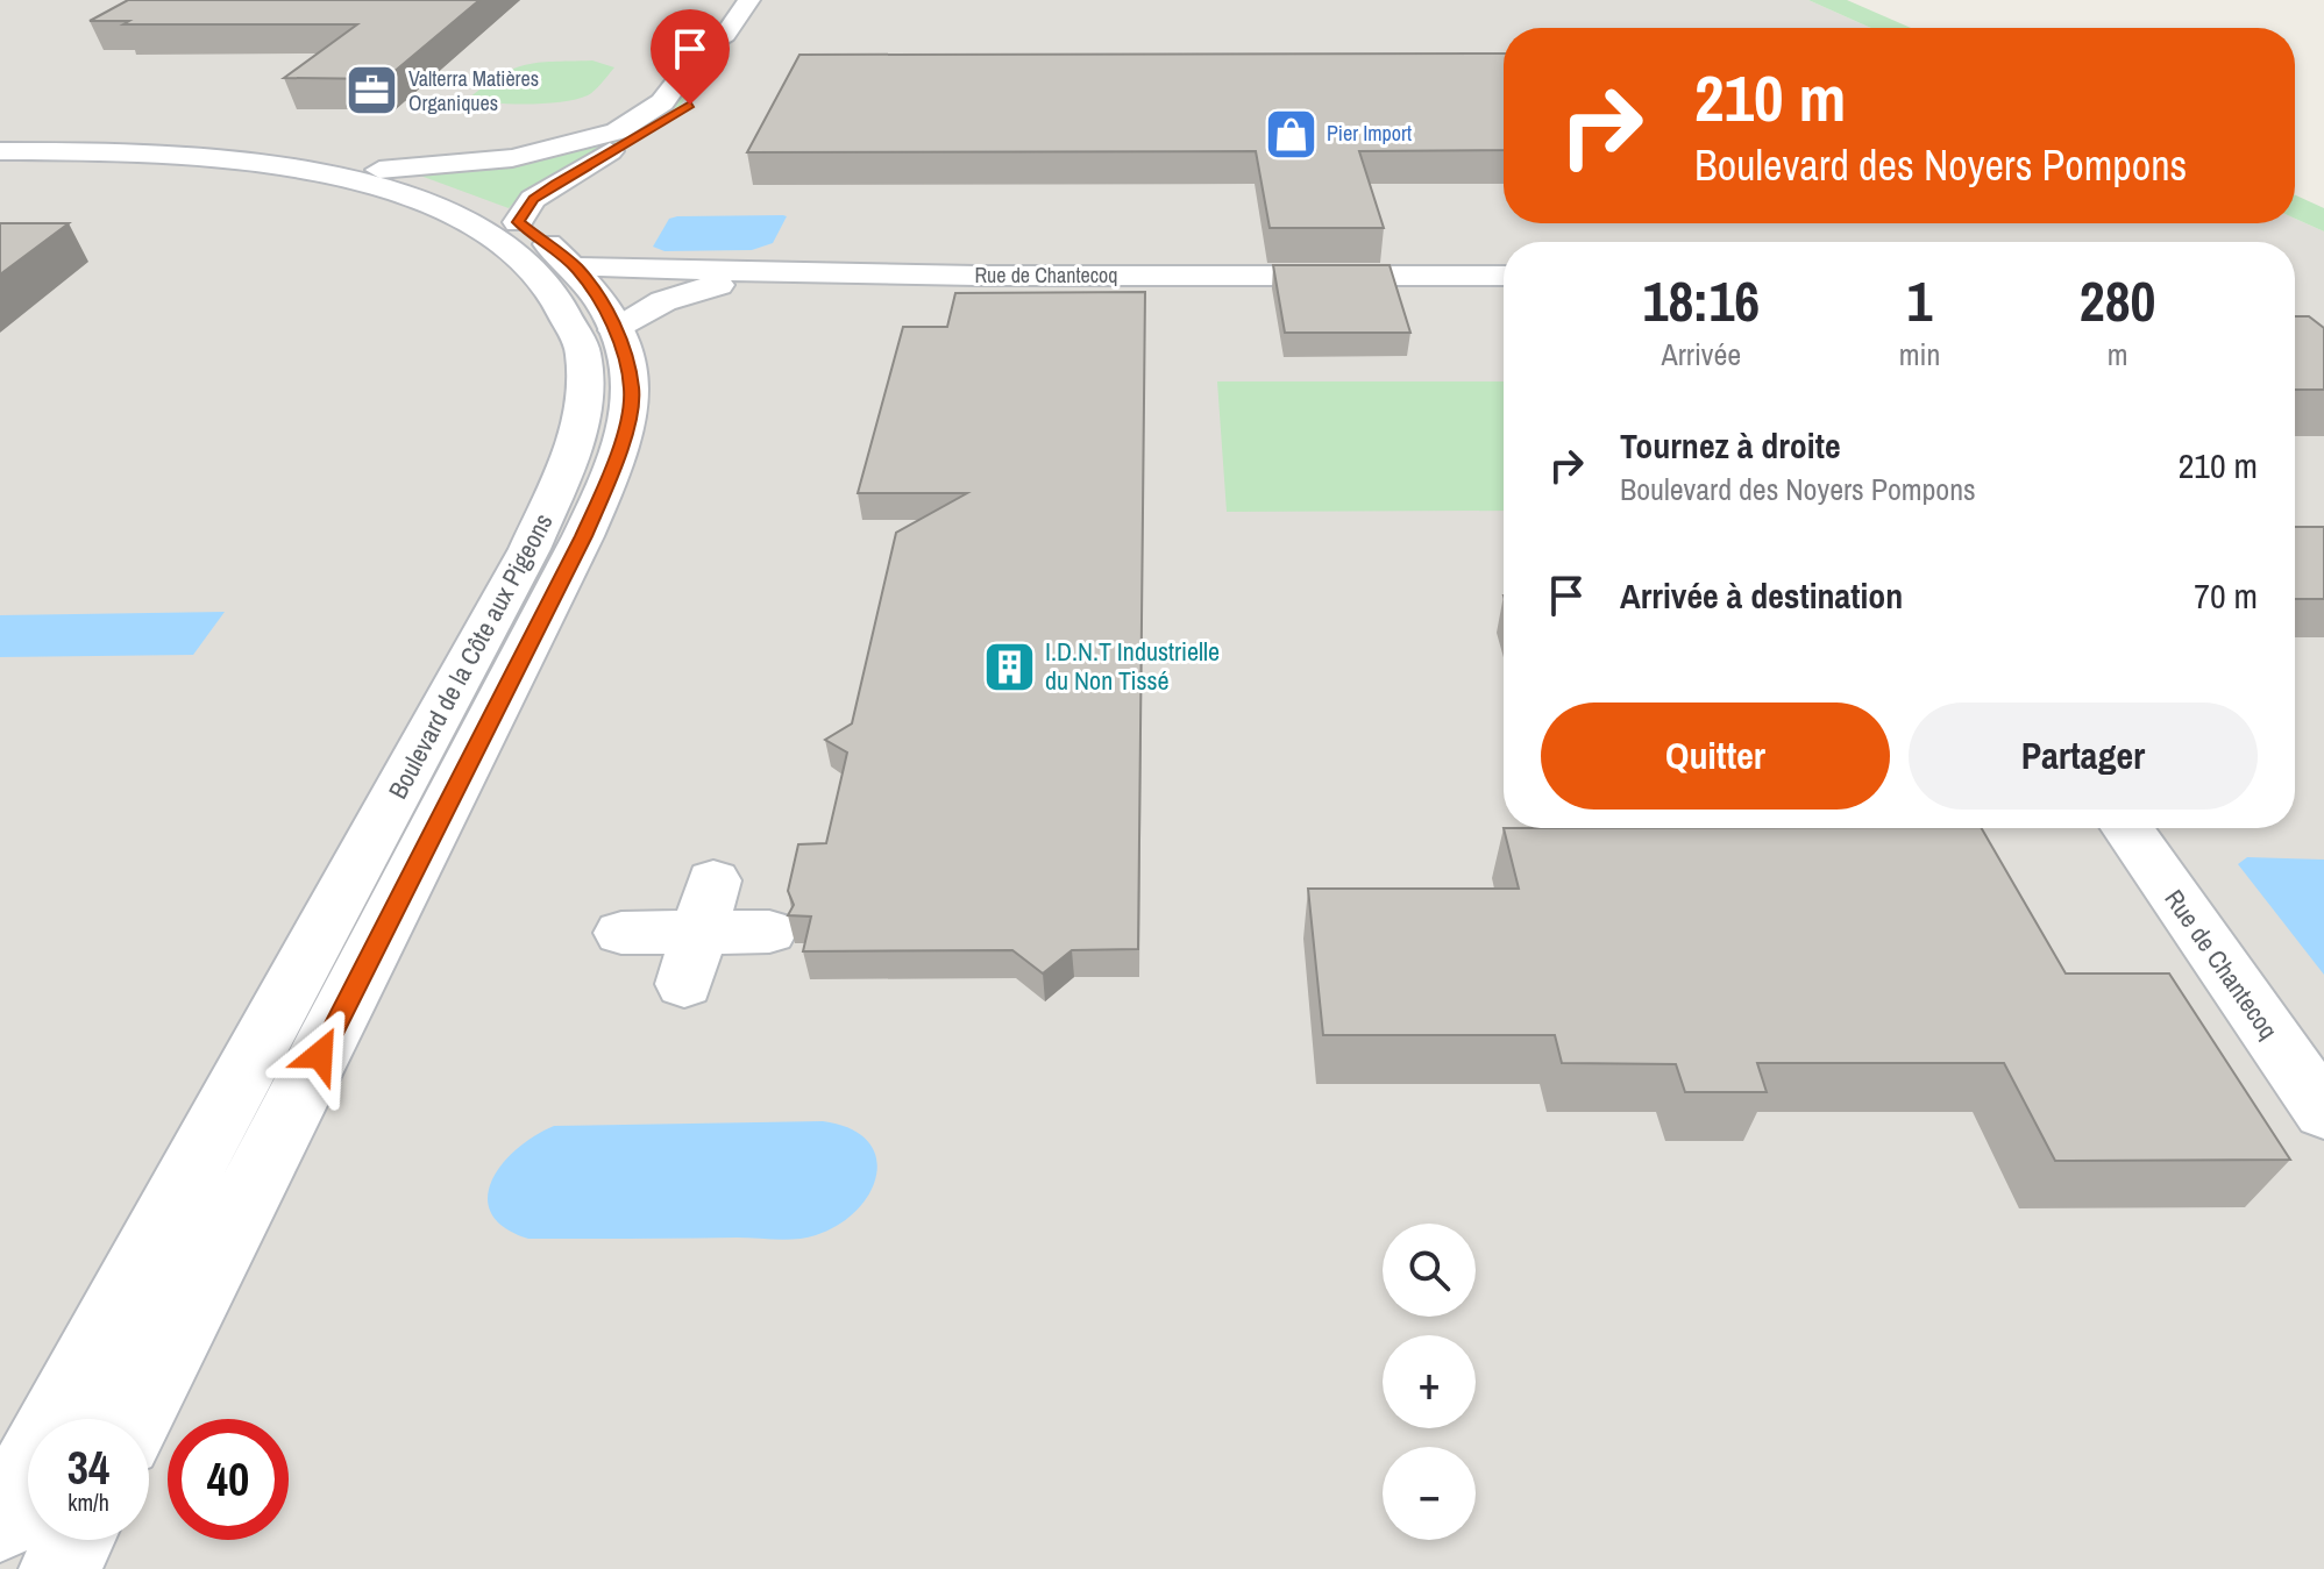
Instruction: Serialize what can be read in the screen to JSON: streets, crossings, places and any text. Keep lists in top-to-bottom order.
{
  "streets": {
    "street": ["Rue de Chantecoq", "Boulevard de la Côte aux Pigeons"]
  },
  "crossings": [
    ["Rue de Chantecoq", "Boulevard de la Côte aux Pigeons"]
  ],
  "places": {
    "office": ["Valterra Matières Organiques"],
    "shop": ["Pier Import"],
    "building": ["I.D.N.T Industrielle du Non Tissé"]
  },
  "page": {
    "turn": ["210 m", "Boulevard des Noyers Pompons"],
    "eta": [
      "18:16",
      "Arrivée",
      "1",
      "min",
      "280",
      "m"
    ],
    "list": [
      {
        "name": "Tournez à droite",
        "note": "Boulevard des Noyers Pompons",
        "value": "210 m"
      },
      {
        "name": "Arrivée à destination",
        "value": "70 m"
      }
    ],
    "buttons": ["Quitter", "Partager"],
    "map_buttons": ["+", "−"],
    "speed": "34 km/h",
    "limit": "40"
  }
}
